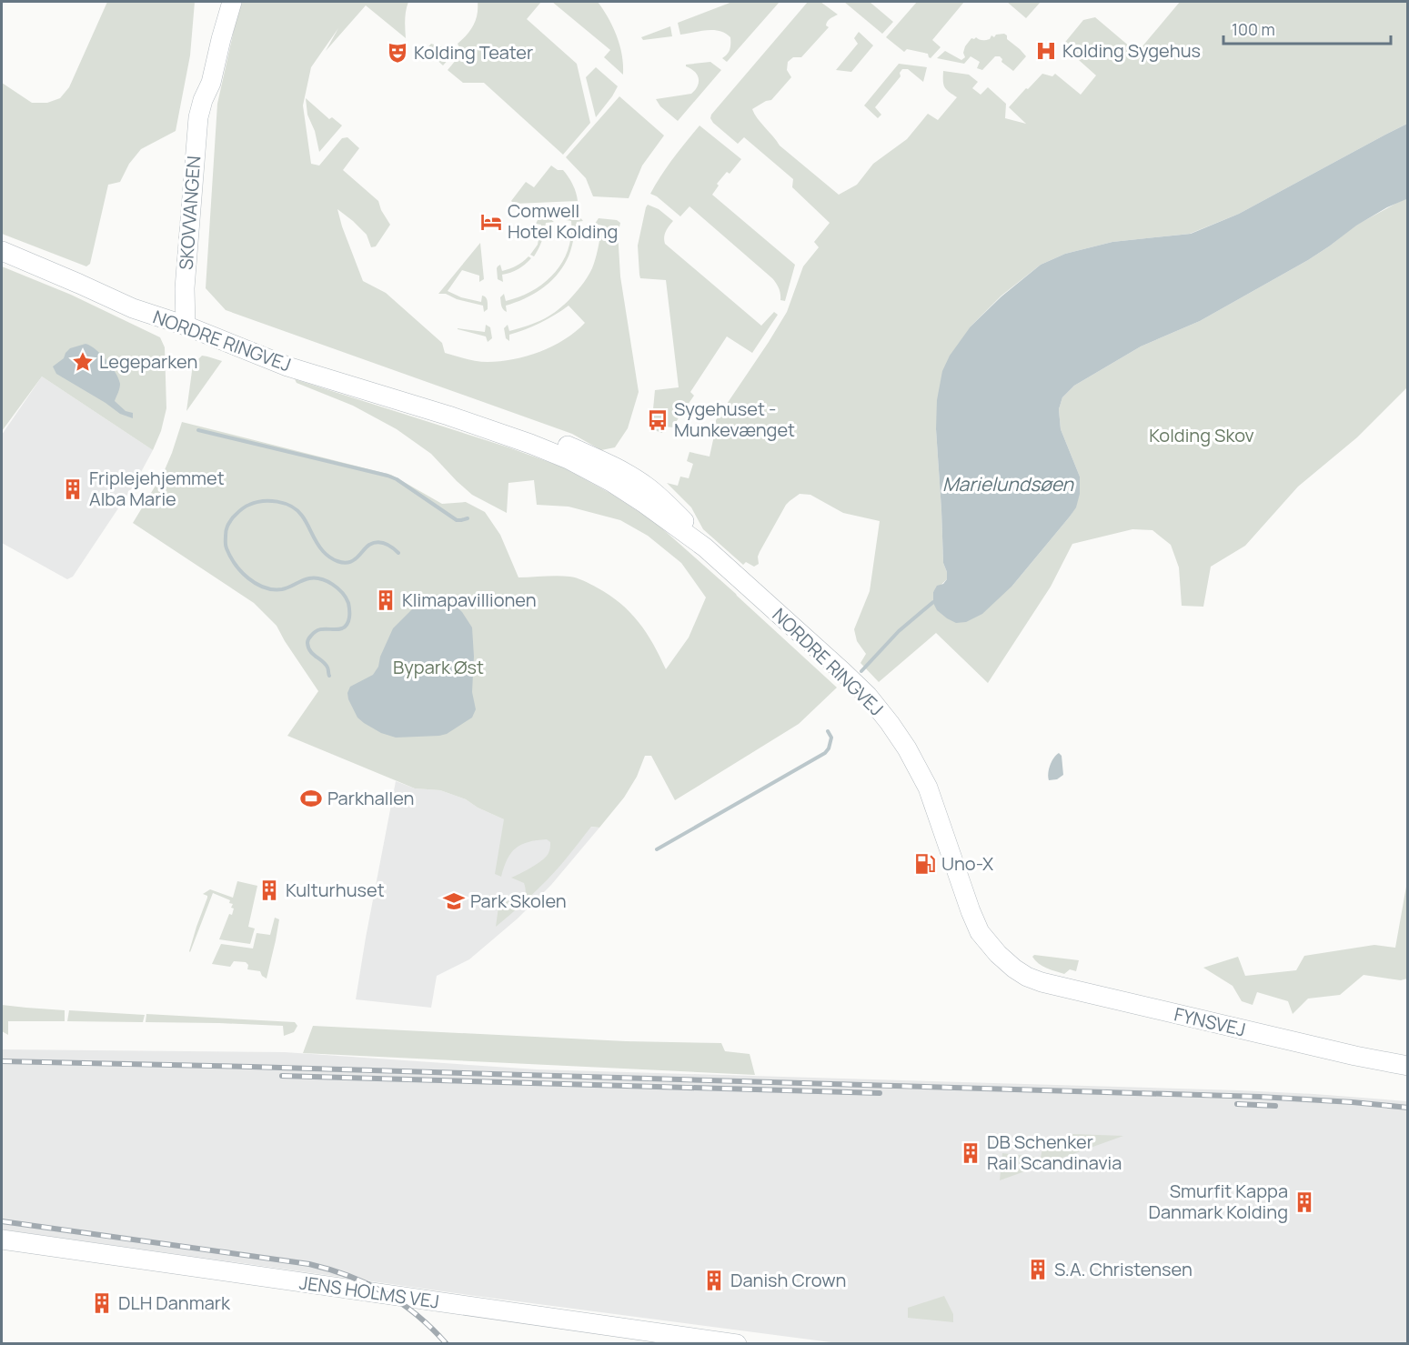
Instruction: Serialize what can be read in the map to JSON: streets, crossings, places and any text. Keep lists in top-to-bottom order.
{
  "streets": {
    "main road": [
      "SKOVVANGEN",
      "NORDRE RINGVEJ",
      "FYNSVEJ",
      "JENS HOLMS VEJ"
    ]
  },
  "crossings": [
    ["SKOVVANGEN", "NORDRE RINGVEJ"],
    ["NORDRE RINGVEJ", "FYNSVEJ"]
  ],
  "water": ["Marielundsøen"],
  "parks": ["Kolding Skov", "Bypark Øst"],
  "places": {
    "hospital": ["Kolding Sygehus"],
    "theatre": ["Kolding Teater"],
    "hotel": ["Comwell Hotel Kolding"],
    "place": ["Legeparken"],
    "bus stop": ["Sygehuset - Munkevænget"],
    "building": [
      "Friplejehjemmet Alba Marie",
      "Klimapavillionen",
      "Kulturhuset",
      "DB Schenker Rail Scandinavia",
      "Smurfit Kappa Danmark Kolding",
      "S.A. Christensen",
      "Danish Crown",
      "DLH Danmark"
    ],
    "sports": ["Parkhallen"],
    "fuel station": ["Uno-X"],
    "school or university": ["Park Skolen"]
  },
  "scale_bar": "100 m"
}
